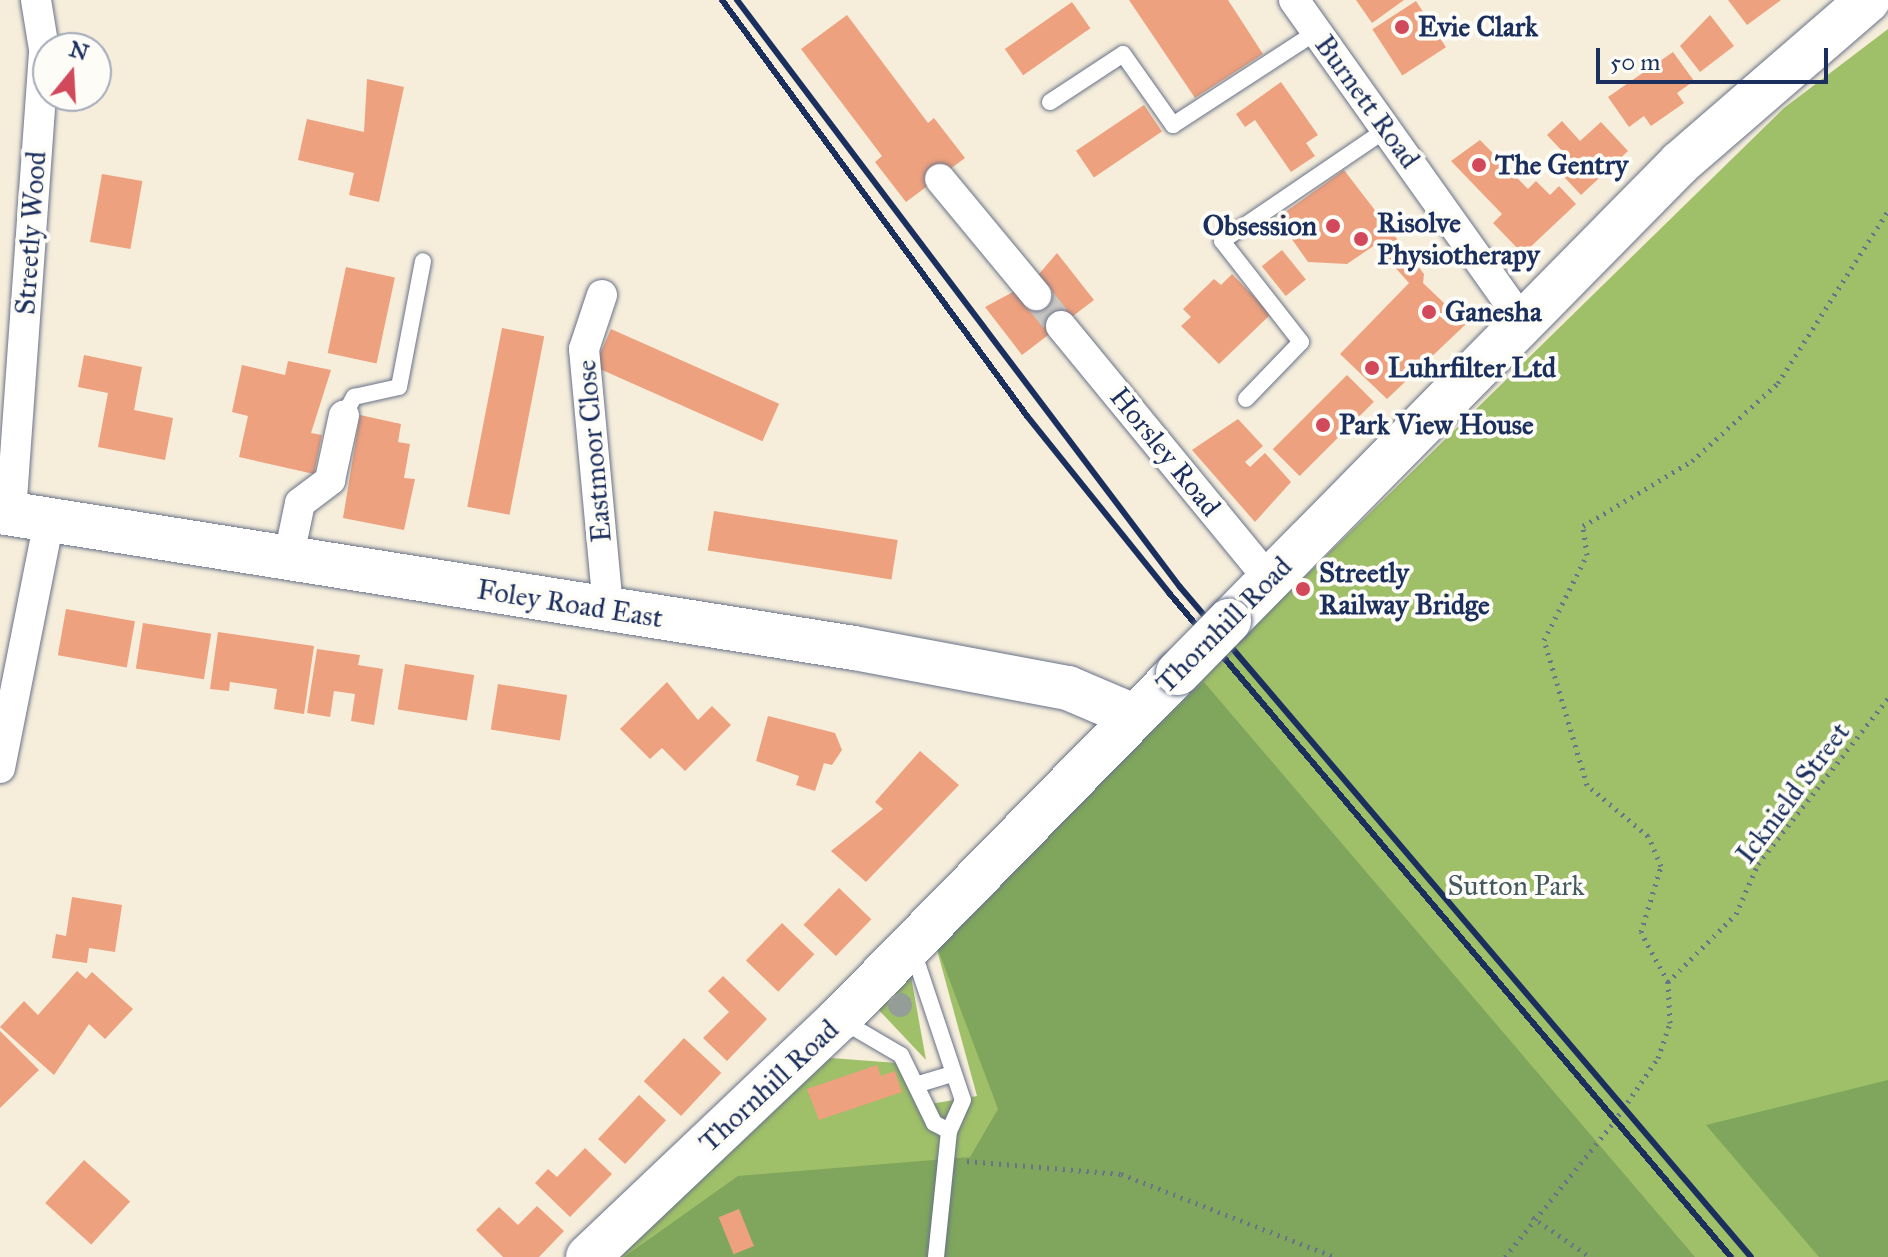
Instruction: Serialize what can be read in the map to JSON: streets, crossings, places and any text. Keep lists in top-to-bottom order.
{
  "streets": {
    "main road": ["Foley Road East", "Thornhill Road"],
    "street": [
      "Burnett Road",
      "Streetly Wood",
      "Eastmoor Close",
      "Horsley Road"
    ],
    "path": ["Icknield Street"]
  },
  "crossings": [
    ["Burnett Road", "Thornhill Road"],
    ["Streetly Wood", "Foley Road East"],
    ["Eastmoor Close", "Foley Road East"],
    ["Horsley Road", "Thornhill Road"],
    ["Foley Road East", "Thornhill Road"]
  ],
  "parks": ["Sutton Park"],
  "places": [
    "Evie Clark",
    "The Gentry",
    "Obsession",
    "Risolve Physiotherapy",
    "Ganesha",
    "Luhrfilter Ltd",
    "Park View House",
    "Streetly Railway Bridge"
  ],
  "scale_bar": "50 m",
  "north": "top"
}
